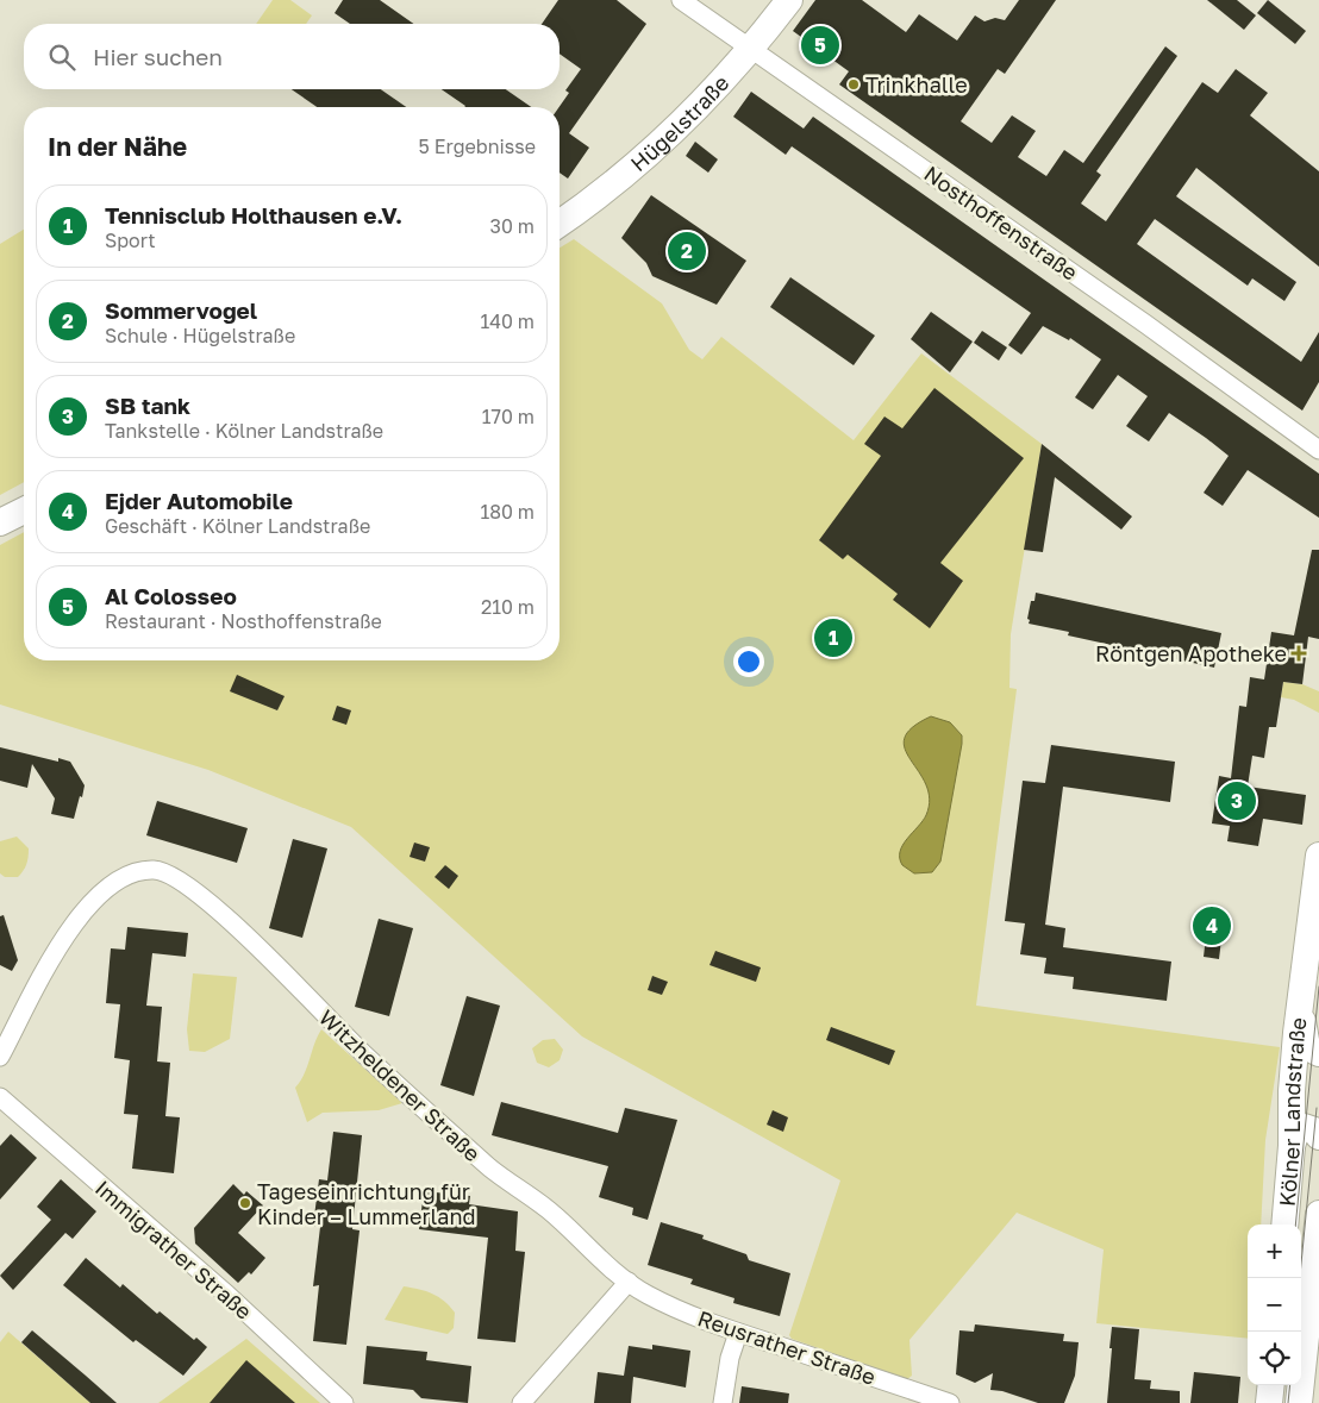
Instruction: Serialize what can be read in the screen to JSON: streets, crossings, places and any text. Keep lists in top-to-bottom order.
{
  "streets": {
    "main road": ["Hügelstraße", "Kölner Landstraße"],
    "street": [
      "Nosthoffenstraße",
      "Witzheldener Straße",
      "Immigrather Straße",
      "Reusrather Straße"
    ]
  },
  "crossings": [
    ["Hügelstraße", "Nosthoffenstraße"],
    ["Witzheldener Straße", "Reusrather Straße"]
  ],
  "places": {
    "other": ["Trinkhalle", "Tageseinrichtung für Kinder – Lummerland"],
    "health": ["Röntgen Apotheke"]
  },
  "page": {
    "pins": [
      "5",
      "2",
      "1",
      "3",
      "4"
    ],
    "search": "Hier suchen",
    "heading": ["In der Nähe", "5 Ergebnisse"],
    "list": [
      {
        "mark": "1",
        "name": "Tennisclub Holthausen e.V.",
        "note": "Sport",
        "value": "30 m"
      },
      {
        "mark": "2",
        "name": "Sommervogel",
        "note": "Schule · Hügelstraße",
        "value": "140 m"
      },
      {
        "mark": "3",
        "name": "SB tank",
        "note": "Tankstelle · Kölner Landstraße",
        "value": "170 m"
      },
      {
        "mark": "4",
        "name": "Ejder Automobile",
        "note": "Geschäft · Kölner Landstraße",
        "value": "180 m"
      },
      {
        "mark": "5",
        "name": "Al Colosseo",
        "note": "Restaurant · Nosthoffenstraße",
        "value": "210 m"
      }
    ],
    "map_buttons": ["+", "−"]
  }
}
